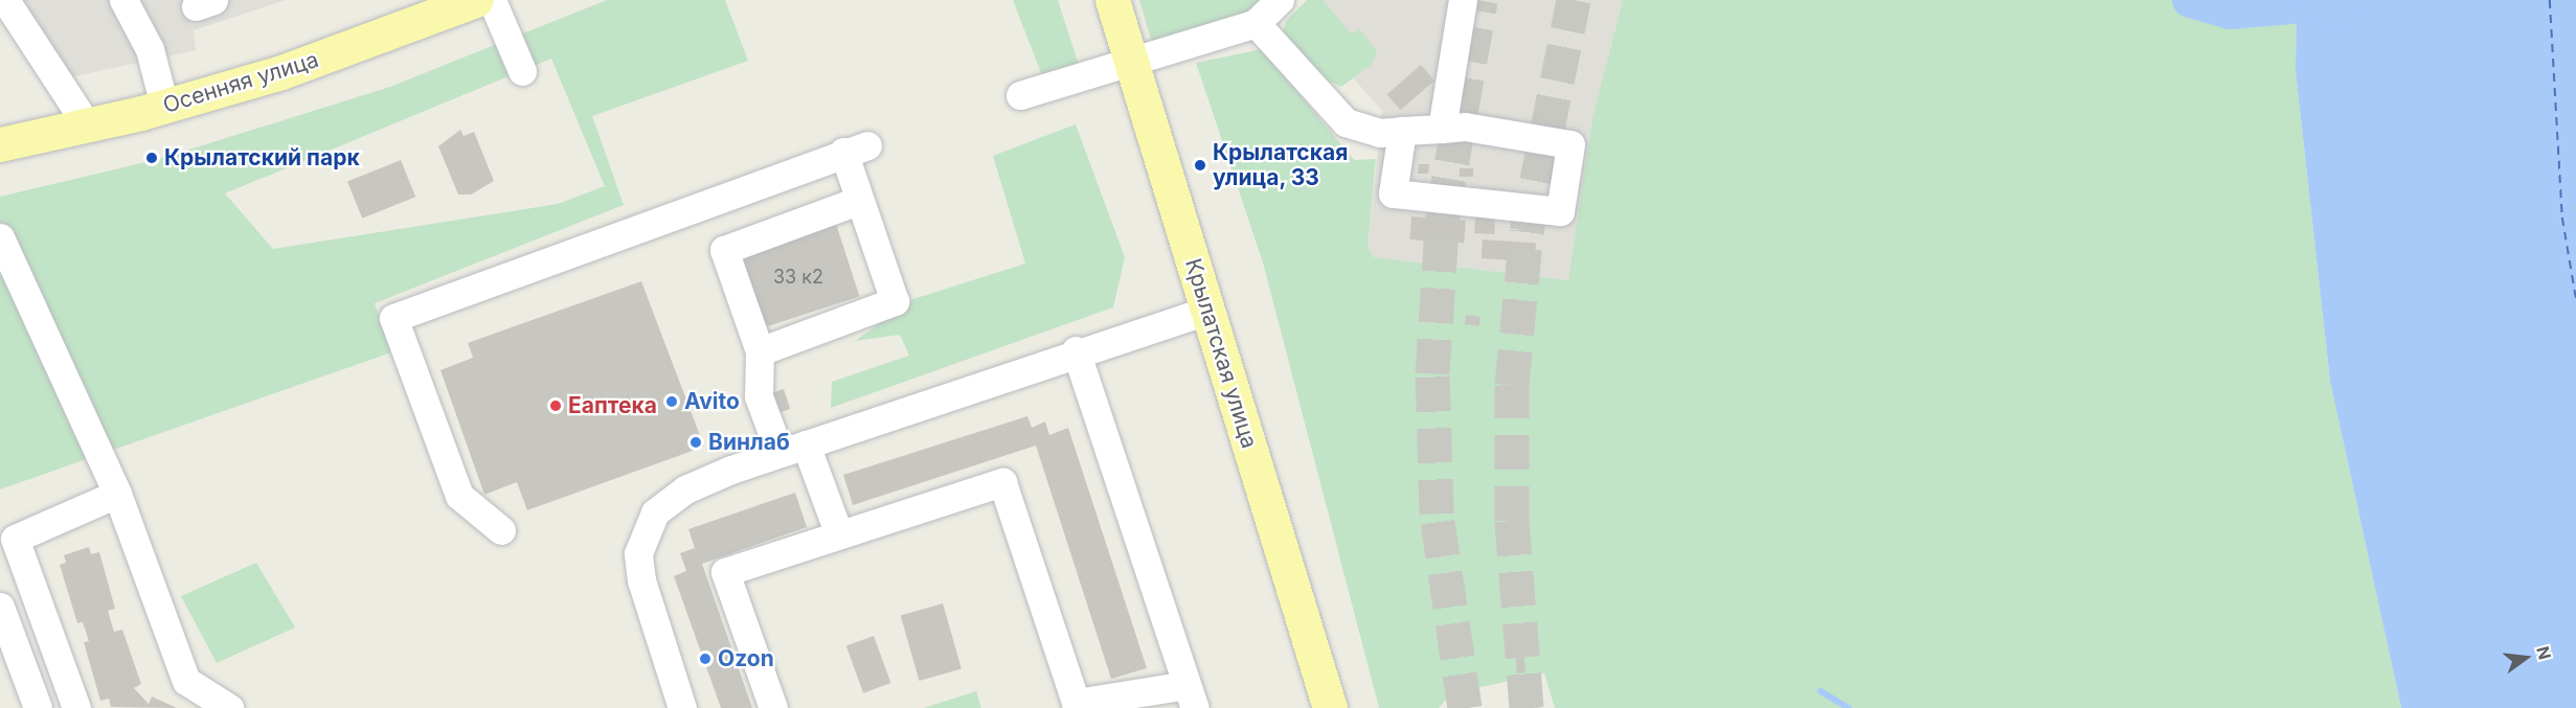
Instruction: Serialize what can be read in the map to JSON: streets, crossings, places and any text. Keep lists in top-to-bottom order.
{
  "streets": {
    "main road": ["Осенняя улица", "Крылатская улица"]
  },
  "places": [
    "Крылатский парк",
    "Крылатская улица, 33",
    "Avito",
    "Еаптека",
    "Винлаб",
    "Ozon"
  ],
  "house_numbers": ["33 к2"],
  "north": "right"
}
